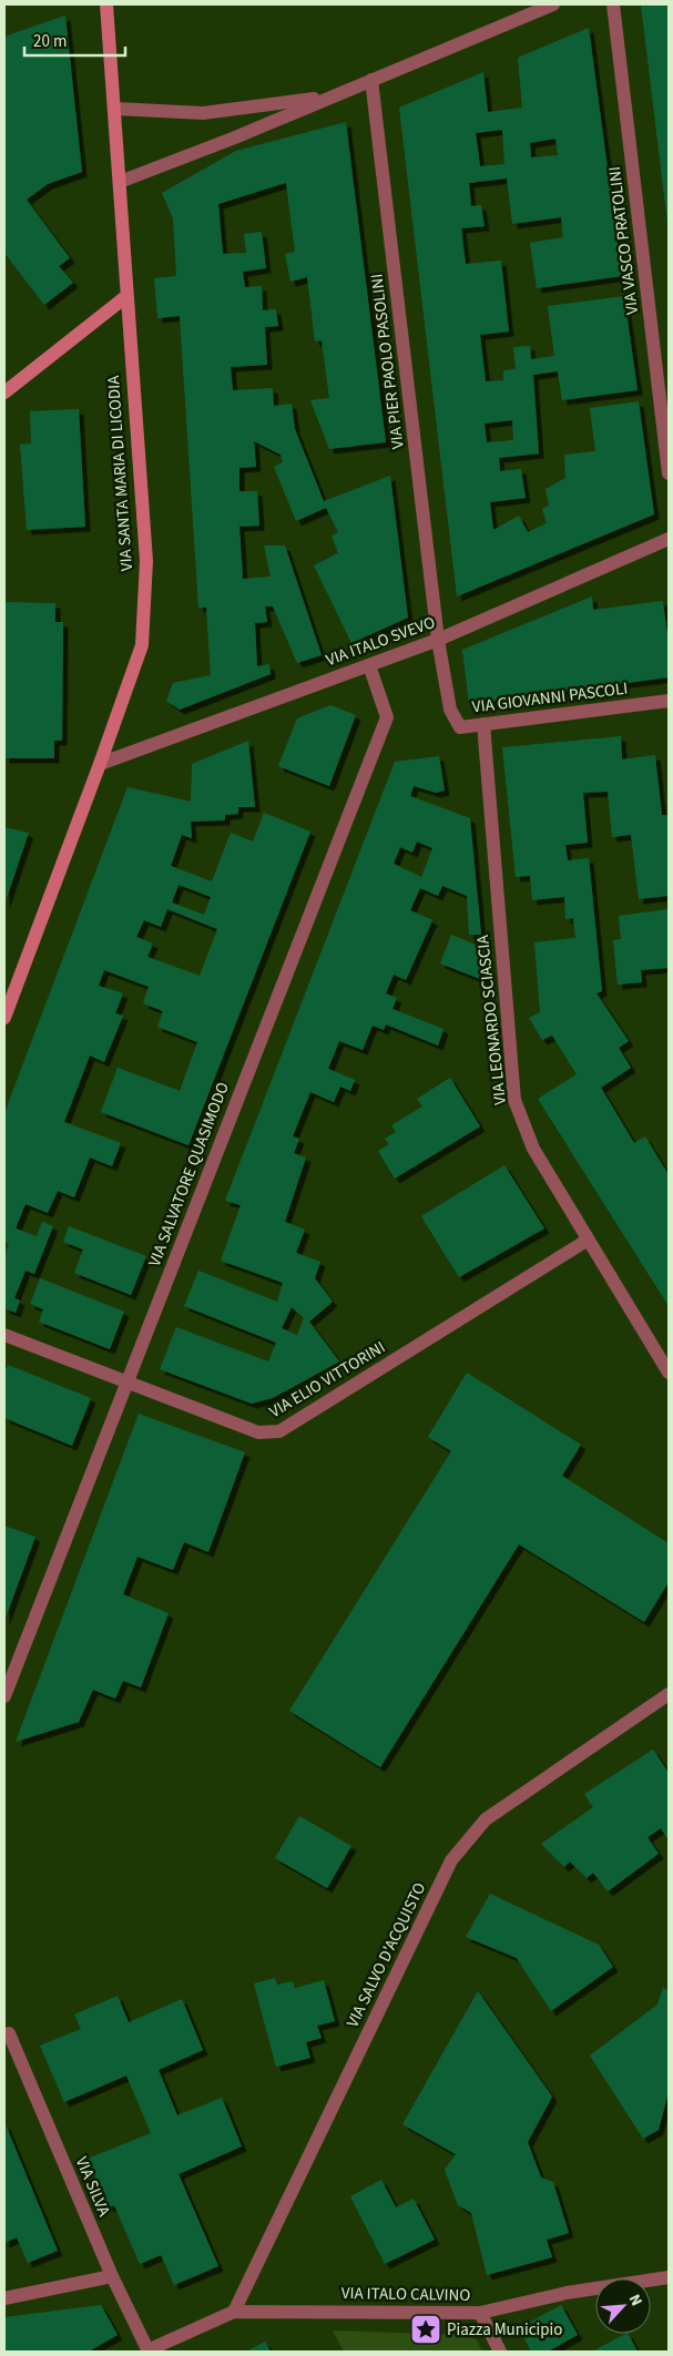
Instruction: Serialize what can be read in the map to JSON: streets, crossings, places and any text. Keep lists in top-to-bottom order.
{
  "streets": {
    "street": [
      "VIA VASCO PRATOLINI",
      "VIA PIER PAOLO PASOLINI",
      "VIA SANTA MARIA DI LICODIA",
      "VIA ITALO SVEVO",
      "VIA GIOVANNI PASCOLI",
      "VIA LEONARDO SCIASCIA",
      "VIA SALVATORE QUASIMODO",
      "VIA ELIO VITTORINI",
      "VIA SALVO D'ACQUISTO",
      "VIA SILVA",
      "VIA ITALO CALVINO"
    ]
  },
  "crossings": [
    ["VIA PIER PAOLO PASOLINI", "VIA ITALO SVEVO"],
    ["VIA PIER PAOLO PASOLINI", "VIA GIOVANNI PASCOLI"],
    ["VIA SANTA MARIA DI LICODIA", "VIA ITALO SVEVO"],
    ["VIA ITALO SVEVO", "VIA GIOVANNI PASCOLI"],
    ["VIA ITALO SVEVO", "VIA SALVATORE QUASIMODO"],
    ["VIA GIOVANNI PASCOLI", "VIA LEONARDO SCIASCIA"],
    ["VIA LEONARDO SCIASCIA", "VIA ELIO VITTORINI"],
    ["VIA SALVATORE QUASIMODO", "VIA ELIO VITTORINI"],
    ["VIA SALVO D'ACQUISTO", "VIA ITALO CALVINO"],
    ["VIA SILVA", "VIA ITALO CALVINO"]
  ],
  "places": {
    "place": ["Piazza Municipio"]
  },
  "scale_bar": "20 m",
  "north": "top right"
}
